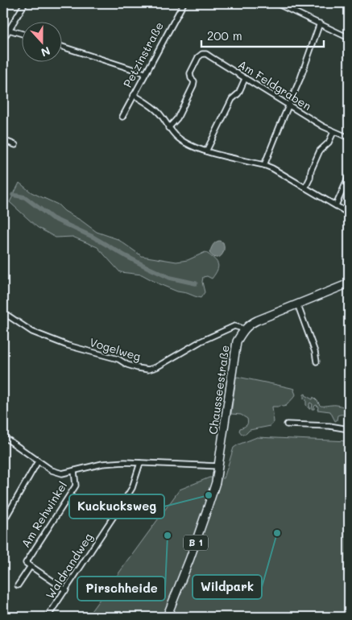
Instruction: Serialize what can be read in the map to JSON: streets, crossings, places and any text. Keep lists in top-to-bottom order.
{
  "streets": {
    "main road": ["Chausseestraße", "B 1"],
    "street": [
      "Petzinstraße",
      "Am Feldgraben",
      "Vogelweg",
      "Am Rehwinkel",
      "Waldrandweg"
    ]
  },
  "crossings": [
    ["Vogelweg", "Chausseestraße"],
    ["Chausseestraße", "B 1"],
    ["Am Rehwinkel", "Waldrandweg"]
  ],
  "places": ["Kuckucksweg", "Wildpark", "Pirschheide"],
  "scale_bar": "200 m",
  "north": "bottom"
}
